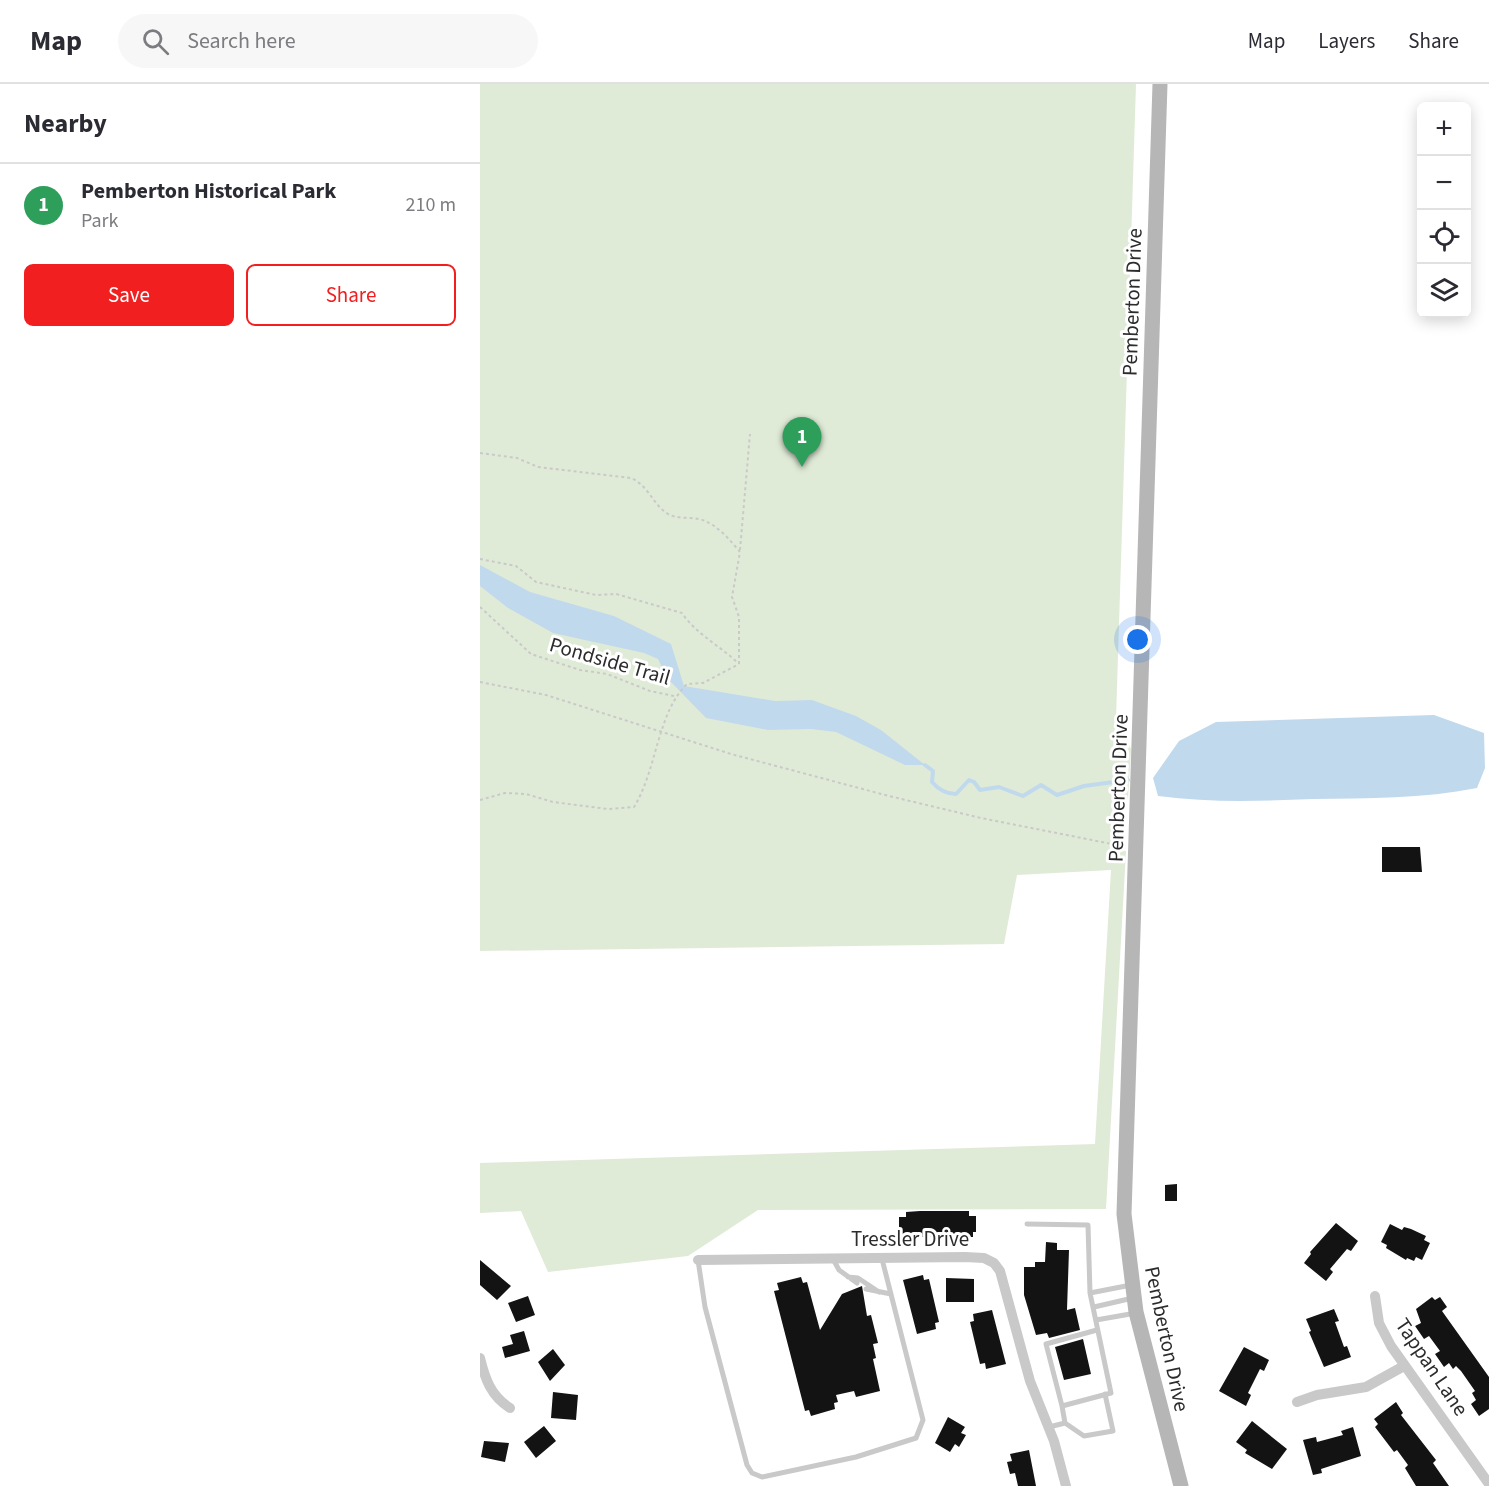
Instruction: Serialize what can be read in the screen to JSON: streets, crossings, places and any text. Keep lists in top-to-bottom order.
{
  "streets": {
    "street": ["Pemberton Drive", "Tressler Drive", "Tappan Lane"],
    "path": ["Pondside Trail"]
  },
  "page": {
    "header": "Map",
    "search": "Search here",
    "nav": ["Map", "Layers", "Share"],
    "heading": "Nearby",
    "map_buttons": ["+", "−"],
    "list": [
      {
        "mark": "1",
        "name": "Pemberton Historical Park",
        "note": "Park",
        "value": "210 m"
      }
    ],
    "buttons": ["Save", "Share"],
    "pins": "1"
  }
}
